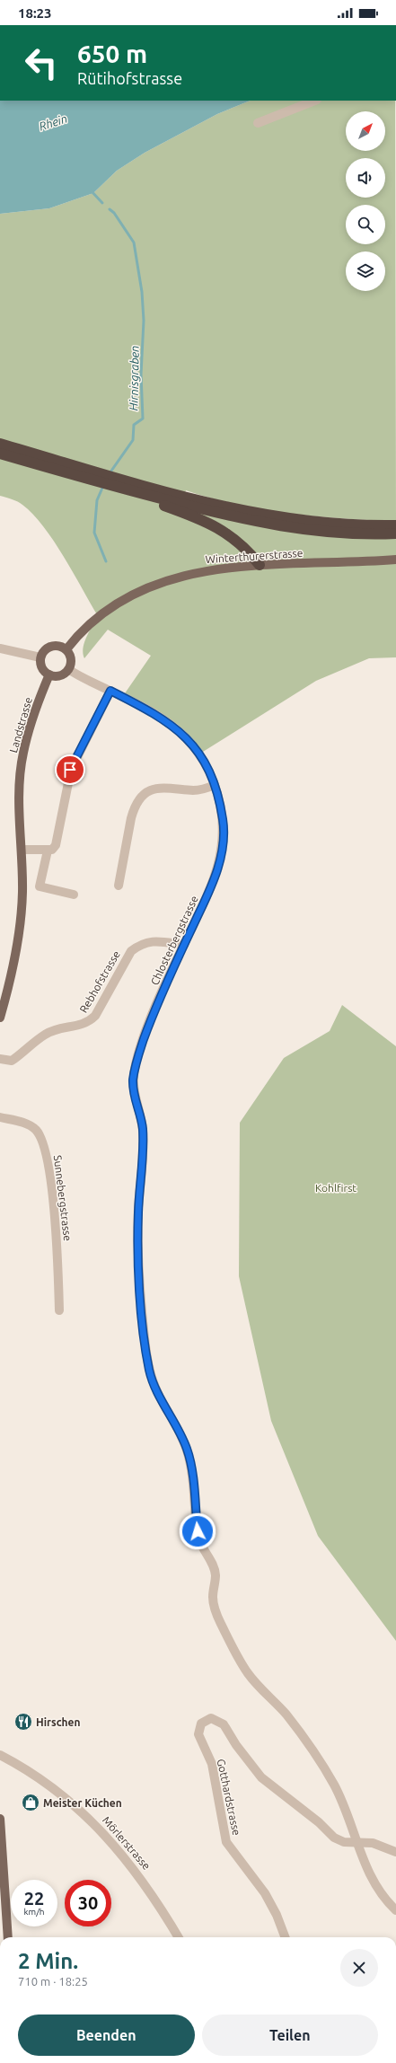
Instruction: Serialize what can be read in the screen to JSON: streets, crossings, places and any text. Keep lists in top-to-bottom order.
{
  "streets": {
    "main road": ["Winterthurerstrasse", "Landstrasse"],
    "street": [
      "Chlosterbergstrasse",
      "Rebhofstrasse",
      "Sunnebergstrasse",
      "Gotthardstrasse",
      "Mörlerstrasse"
    ]
  },
  "crossings": [
    ["Winterthurerstrasse", "Landstrasse"],
    ["Winterthurerstrasse", "Chlosterbergstrasse"],
    ["Landstrasse", "Chlosterbergstrasse"],
    ["Chlosterbergstrasse", "Rebhofstrasse"],
    ["Chlosterbergstrasse", "Gotthardstrasse"]
  ],
  "water": ["Rhein", "Hirnisgraben"],
  "parks": ["Kohlfirst"],
  "places": {
    "restaurant": ["Hirschen"],
    "shop": ["Meister Küchen"]
  },
  "north": "top right",
  "page": {
    "status": "18:23",
    "turn": ["650 m", "Rütihofstrasse"],
    "speed": "22 km/h",
    "limit": "30",
    "heading": ["2 Min.", "710 m · 18:25"],
    "buttons": ["Beenden", "Teilen"]
  }
}
